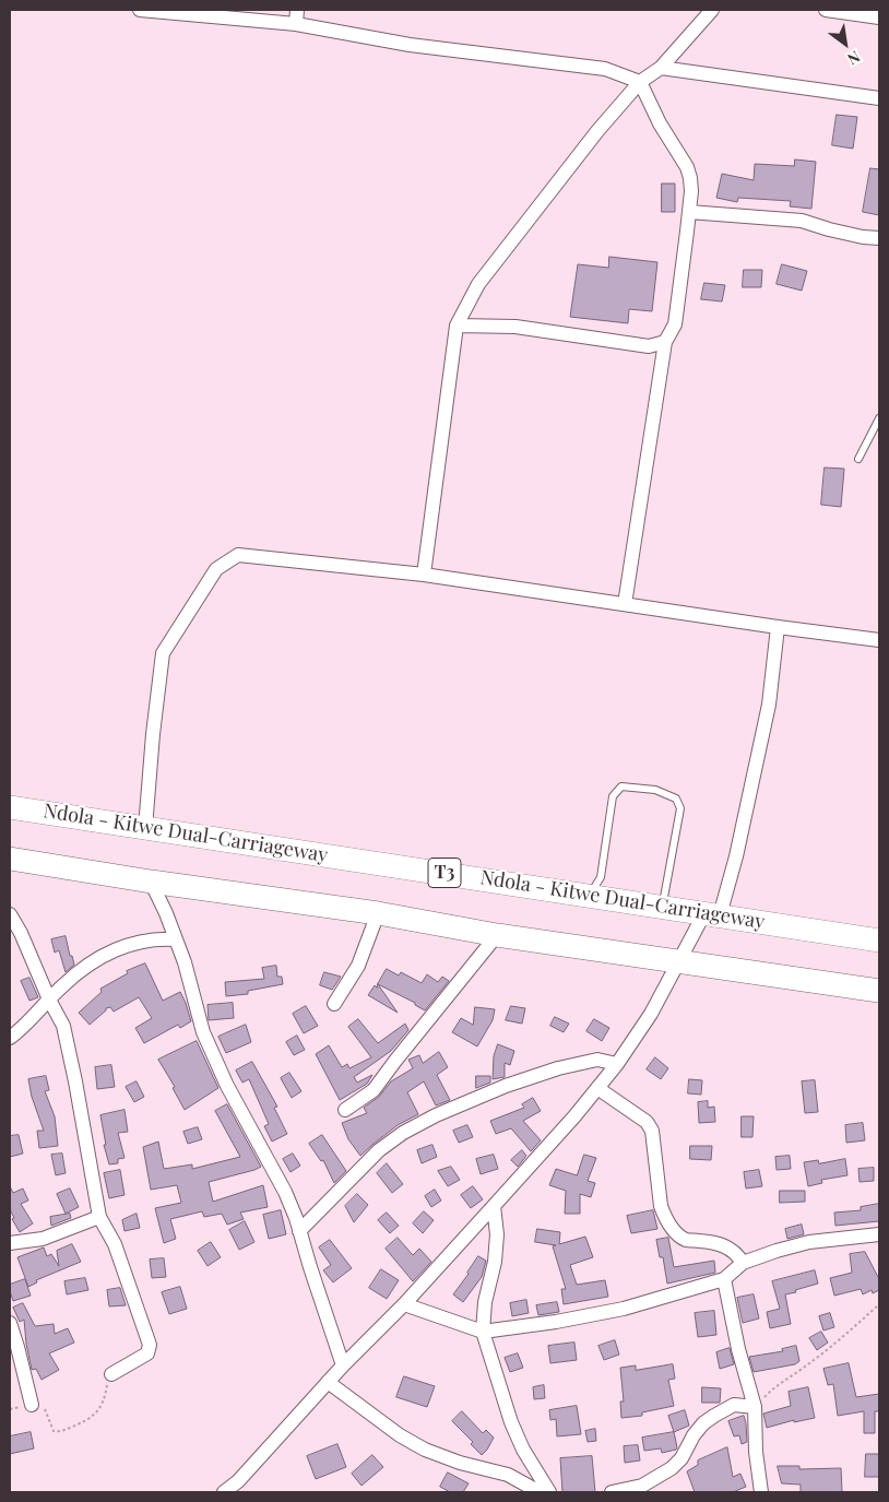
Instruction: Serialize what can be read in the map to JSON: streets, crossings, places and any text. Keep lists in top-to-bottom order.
{
  "streets": {
    "highway": ["Ndola - Kitwe Dual-Carriageway", "T3"]
  },
  "north": "bottom right"
}
